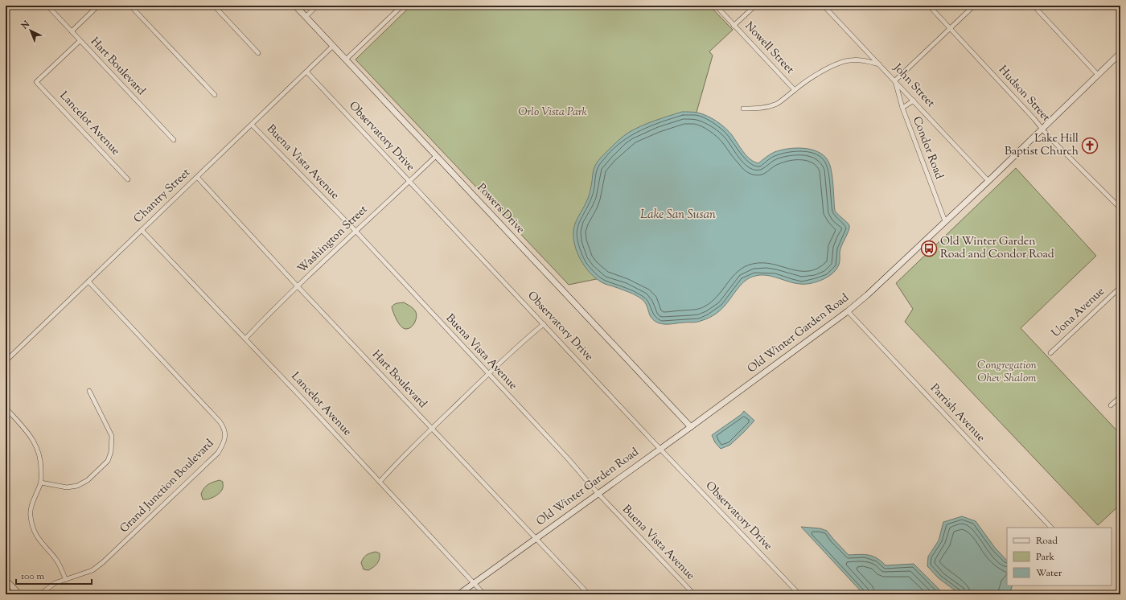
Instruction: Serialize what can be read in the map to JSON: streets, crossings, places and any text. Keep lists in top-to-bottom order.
{
  "streets": {
    "main road": ["Powers Drive", "Old Winter Garden Road"],
    "street": [
      "Nowell Street",
      "Hart Boulevard",
      "John Street",
      "Hudson Street",
      "Lancelot Avenue",
      "Observatory Drive",
      "Condor Road",
      "Buena Vista Avenue",
      "Chantry Street",
      "Washington Street",
      "Uona Avenue",
      "Parrish Avenue",
      "Grand Junction Boulevard"
    ]
  },
  "crossings": [
    ["Hart Boulevard", "Lancelot Avenue"],
    ["Hart Boulevard", "Chantry Street"],
    ["Hart Boulevard", "Washington Street"],
    ["Hart Boulevard", "Old Winter Garden Road"],
    ["John Street", "Condor Road"],
    ["John Street", "Old Winter Garden Road"],
    ["Hudson Street", "Old Winter Garden Road"],
    ["Lancelot Avenue", "Chantry Street"],
    ["Lancelot Avenue", "Washington Street"],
    ["Lancelot Avenue", "Old Winter Garden Road"],
    ["Observatory Drive", "Chantry Street"],
    ["Observatory Drive", "Washington Street"],
    ["Observatory Drive", "Old Winter Garden Road"],
    ["Condor Road", "Old Winter Garden Road"],
    ["Buena Vista Avenue", "Chantry Street"],
    ["Buena Vista Avenue", "Washington Street"],
    ["Buena Vista Avenue", "Old Winter Garden Road"],
    ["Chantry Street", "Powers Drive"],
    ["Chantry Street", "Grand Junction Boulevard"],
    ["Powers Drive", "Washington Street"],
    ["Powers Drive", "Old Winter Garden Road"],
    ["Old Winter Garden Road", "Parrish Avenue"]
  ],
  "water": ["Lake San Susan"],
  "parks": ["Orlo Vista Park", "Congregation Ohev Shalom"],
  "places": {
    "church": ["Lake Hill Baptist Church"],
    "bus stop": ["Old Winter Garden Road and Condor Road"]
  },
  "legend": ["Road", "Park", "Water"],
  "scale_bar": "100 m",
  "north": "top left"
}
